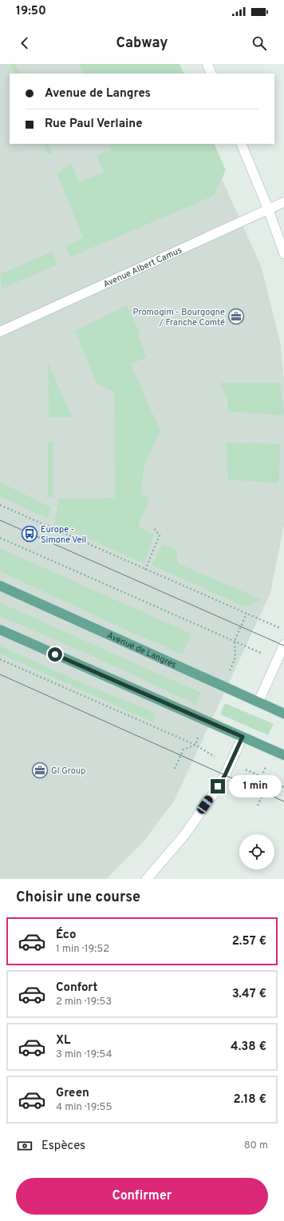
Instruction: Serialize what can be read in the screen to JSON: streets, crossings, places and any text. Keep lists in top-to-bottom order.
{
  "streets": {
    "main road": ["Avenue de Langres"],
    "street": ["Avenue Albert Camus"]
  },
  "places": {
    "office": ["Promogim - Bourgogne / Franche Comté", "GI Group"],
    "bus stop": ["Europe - Simone Veil"]
  },
  "page": {
    "status": "19:50",
    "header": "Cabway",
    "banner": ["Avenue de Langres", "Rue Paul Verlaine"],
    "bubble": "1 min",
    "heading": "Choisir une course",
    "list": [
      {
        "name": "Éco",
        "note": "1 min · 19:52",
        "value": "2.57 €"
      },
      {
        "name": "Confort",
        "note": "2 min · 19:53",
        "value": "3.47 €"
      },
      {
        "name": "XL",
        "note": "3 min · 19:54",
        "value": "4.38 €"
      },
      {
        "name": "Green",
        "note": "4 min · 19:55",
        "value": "2.18 €"
      }
    ],
    "pay": ["Espèces", "80 m"],
    "buttons": "Confirmer"
  }
}
